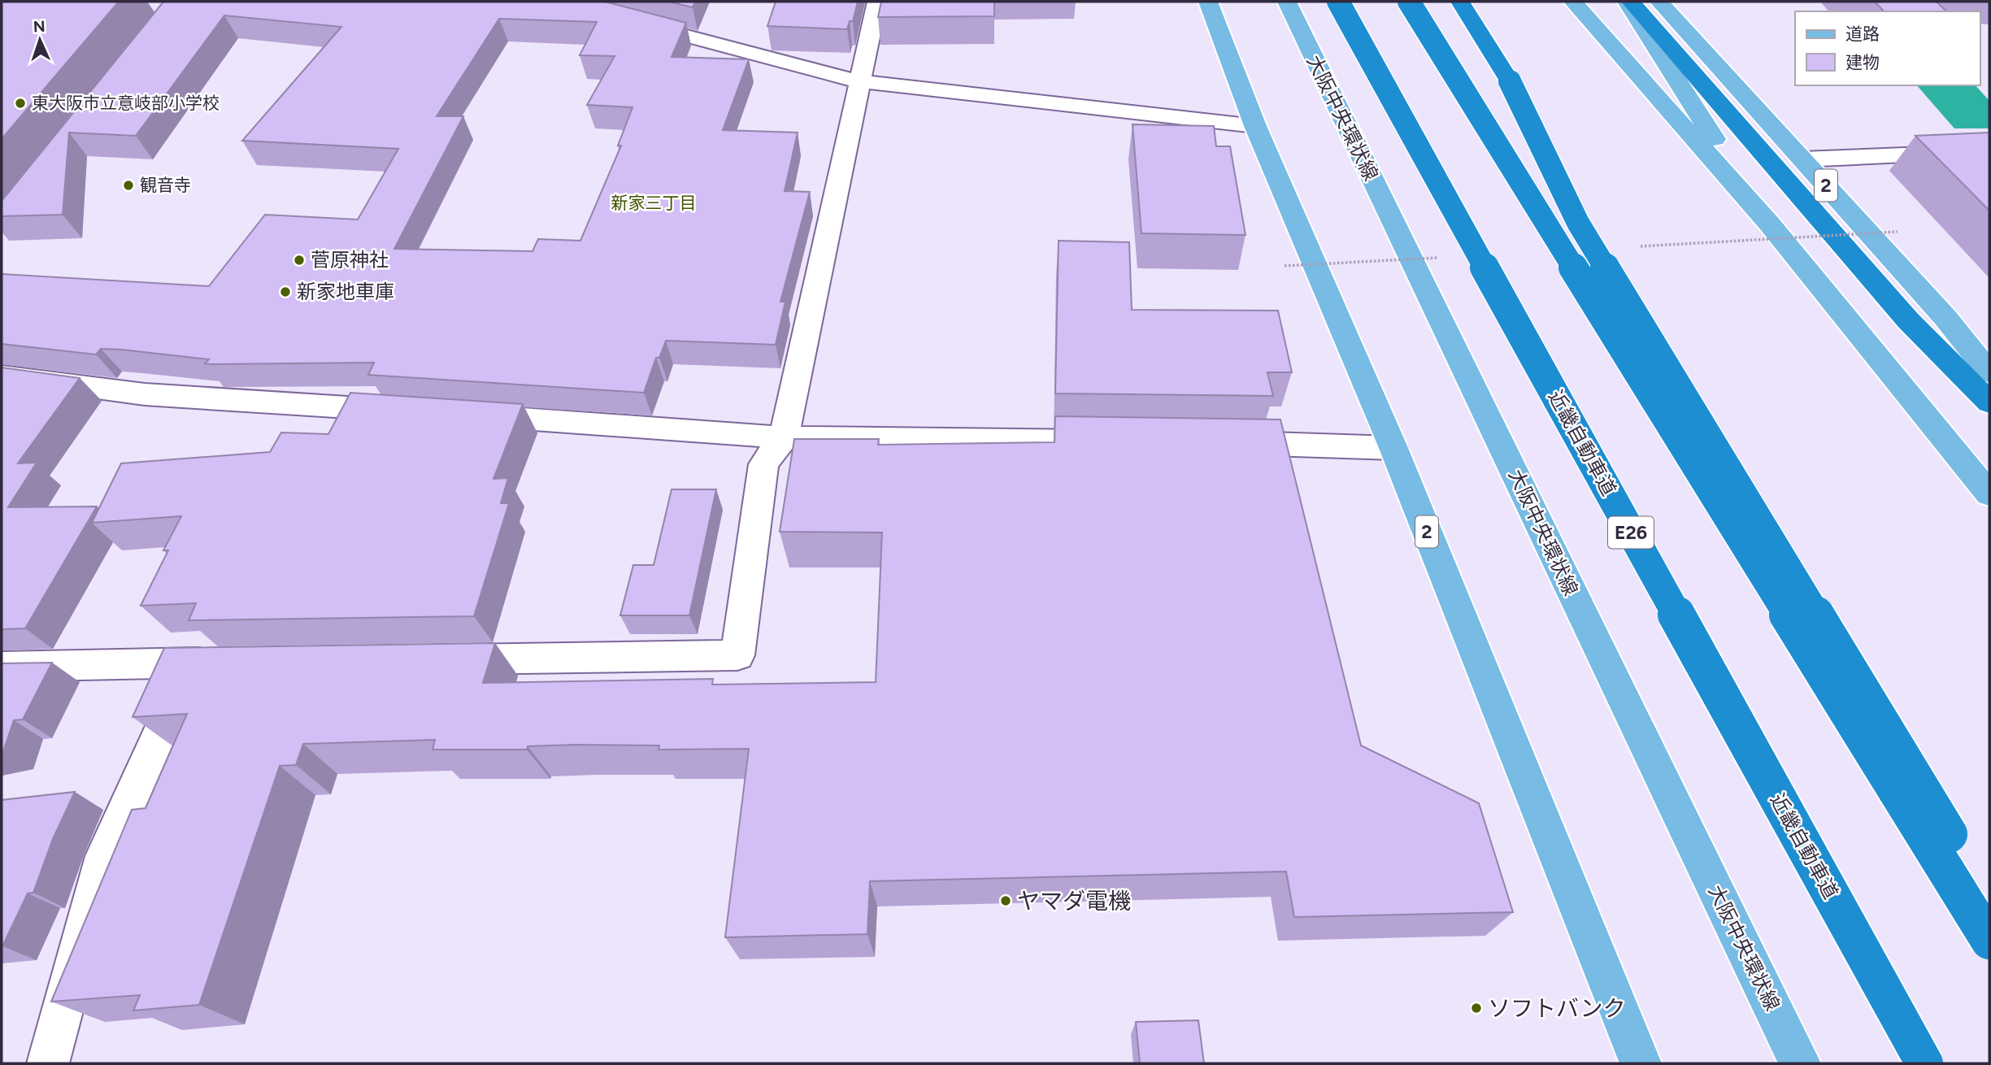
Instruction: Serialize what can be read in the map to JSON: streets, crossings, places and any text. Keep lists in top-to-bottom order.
{
  "streets": {
    "highway": ["近畿自動車道", "E26"],
    "main road": ["大阪中央環状線", "2"]
  },
  "districts": ["新家三丁目"],
  "places": [
    "東大阪市立意岐部小学校",
    "観音寺",
    "菅原神社",
    "新家地車庫",
    "ヤマダ電機",
    "ソフトバンク"
  ],
  "legend": ["道路", "建物"],
  "north": "top"
}
